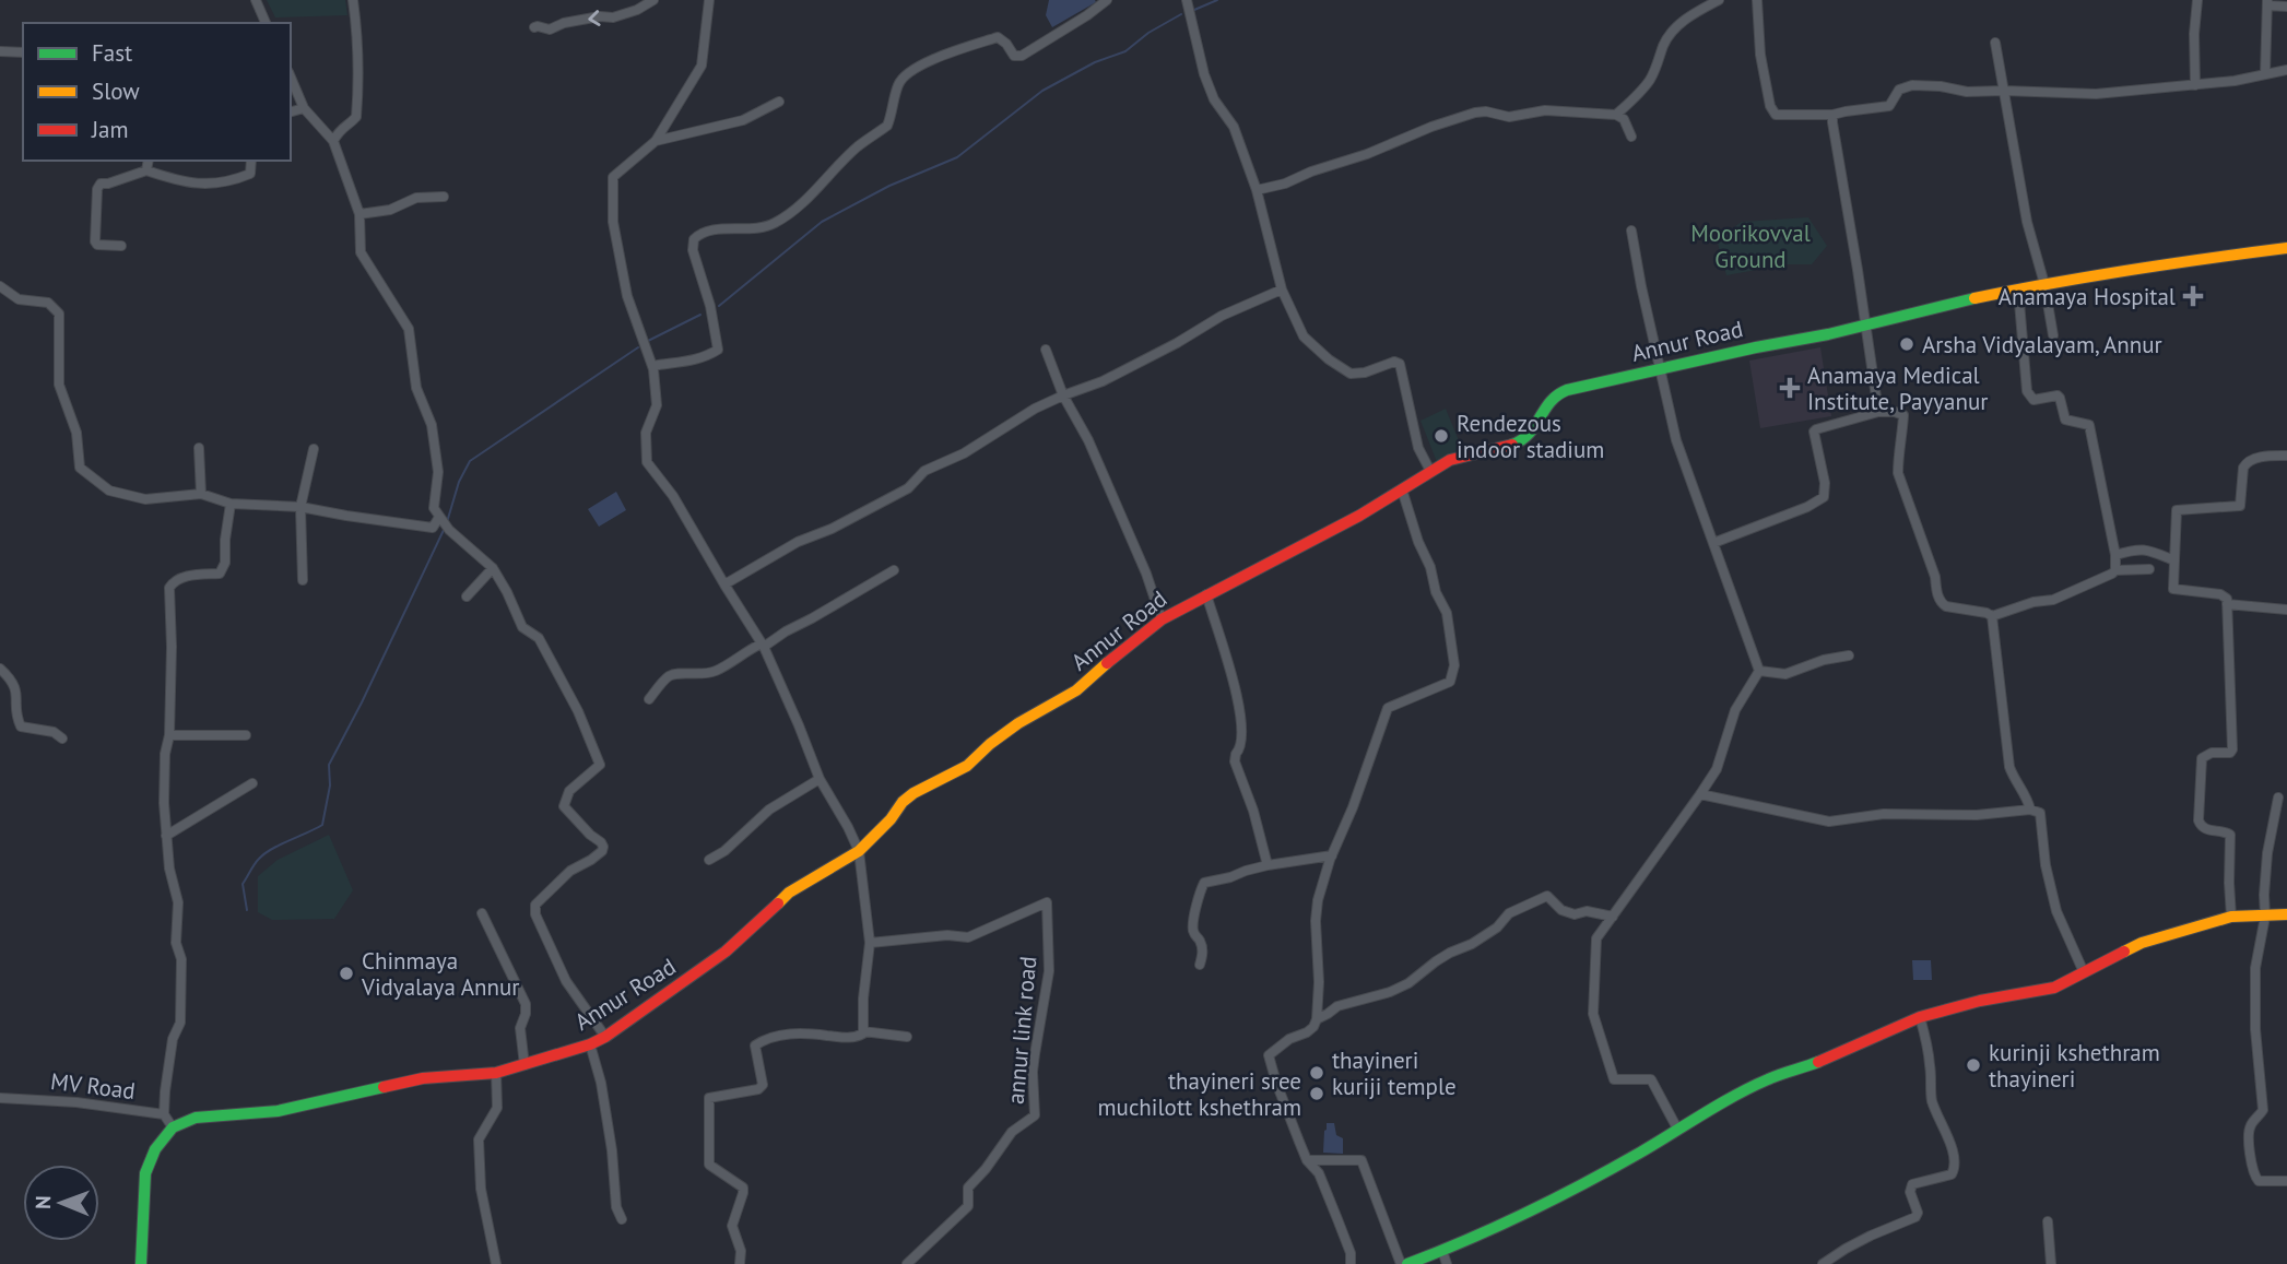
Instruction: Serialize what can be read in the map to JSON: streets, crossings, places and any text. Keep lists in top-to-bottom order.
{
  "streets": {
    "main road": ["Annur Road"],
    "street": ["annur link road", "MV Road"]
  },
  "crossings": [
    ["Annur Road", "MV Road"]
  ],
  "parks": ["Moorikovval Ground"],
  "places": {
    "health": ["Anamaya Hospital", "Anamaya Medical Institute, Payyanur"],
    "other": [
      "Arsha Vidyalayam, Annur",
      "Rendezous indoor stadium",
      "Chinmaya Vidyalaya Annur",
      "kurinji kshethram thayineri",
      "thayineri kuriji temple",
      "thayineri sree muchilott kshethram"
    ]
  },
  "legend": ["Fast", "Slow", "Jam"],
  "north": "left"
}
